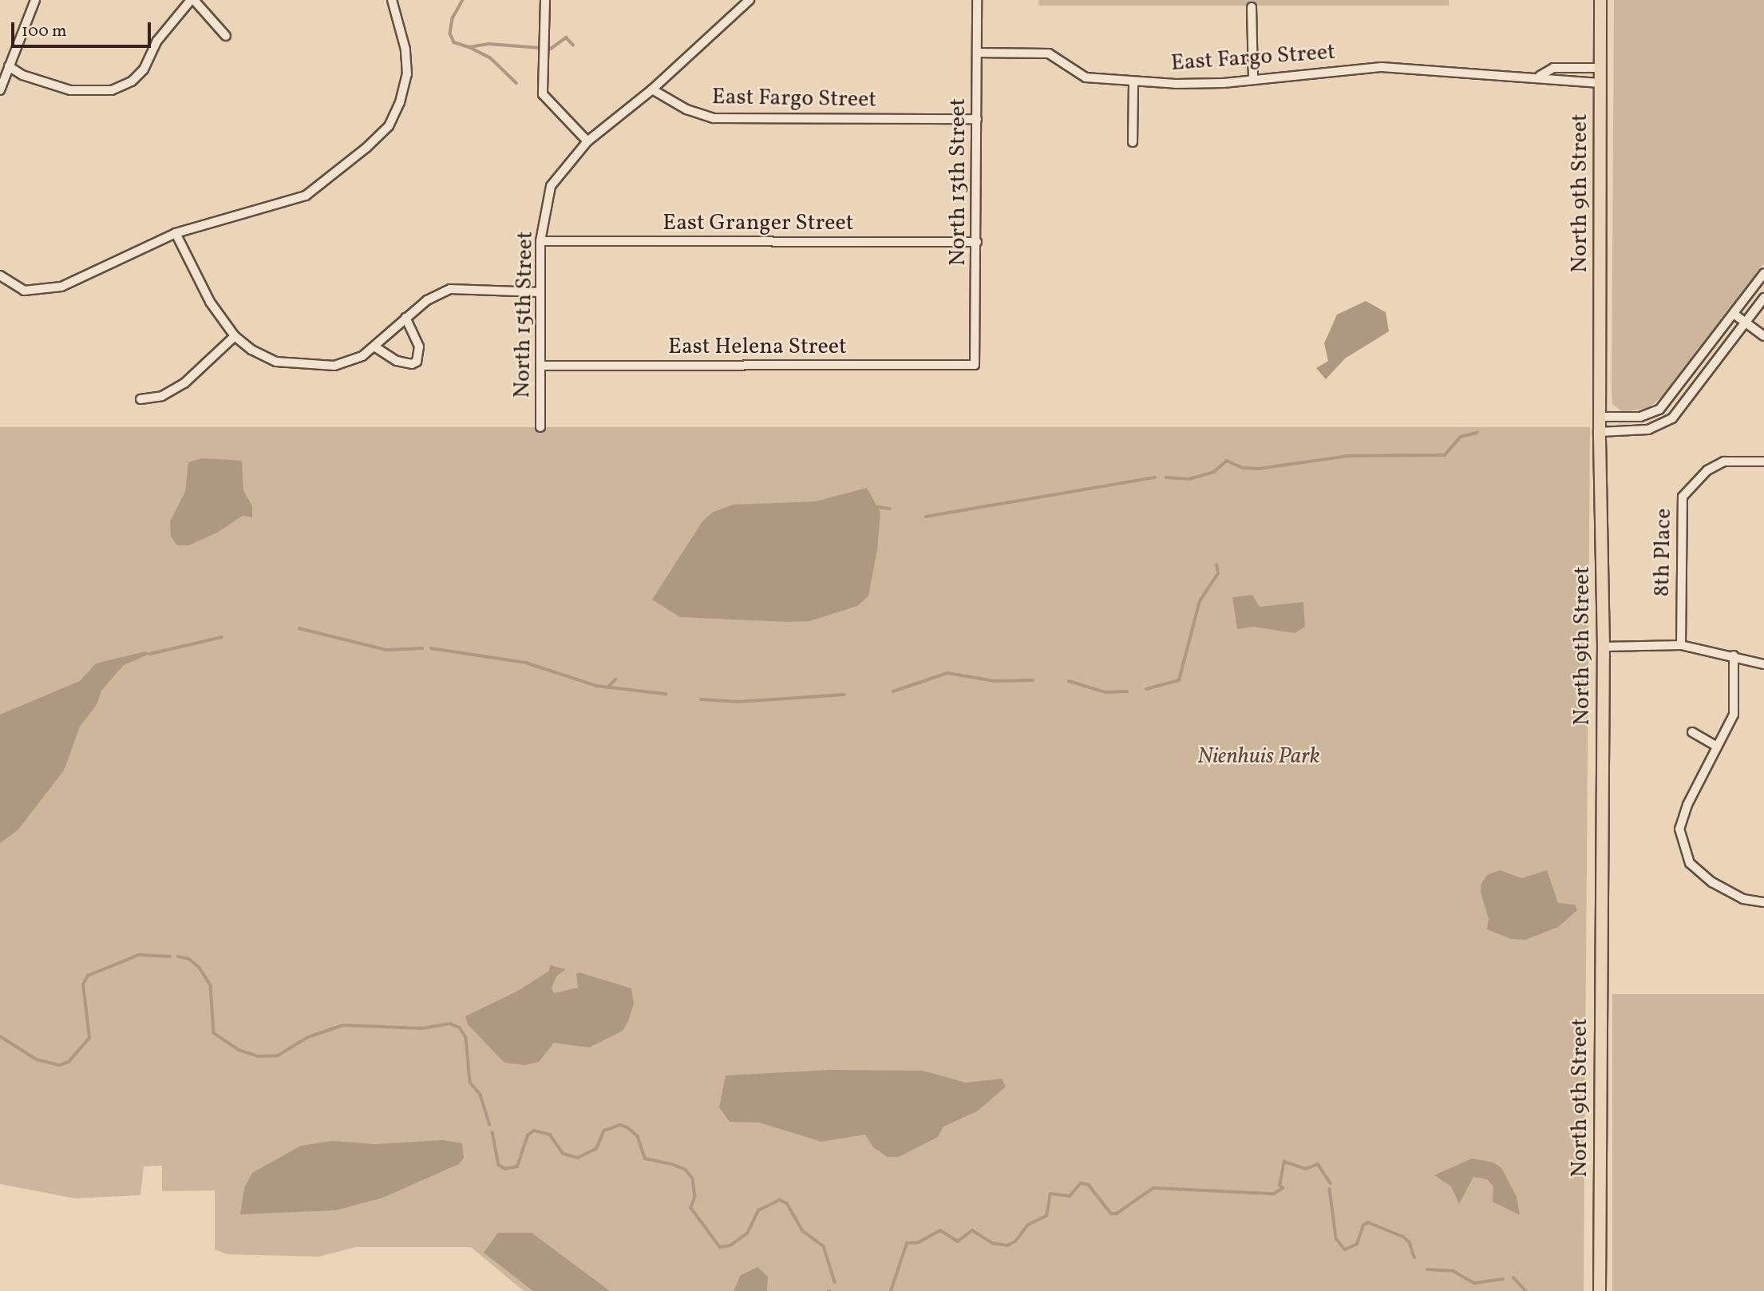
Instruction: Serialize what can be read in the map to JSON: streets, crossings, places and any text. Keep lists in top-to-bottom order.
{
  "streets": {
    "main road": ["North 9th Street"],
    "street": [
      "East Fargo Street",
      "North 13th Street",
      "East Granger Street",
      "North 15th Street",
      "East Helena Street",
      "8th Place"
    ]
  },
  "crossings": [
    ["East Fargo Street", "North 13th Street"],
    ["East Fargo Street", "North 9th Street"],
    ["East Fargo Street", "North 15th Street"],
    ["North 13th Street", "East Granger Street"],
    ["North 13th Street", "East Helena Street"],
    ["East Granger Street", "North 15th Street"],
    ["North 15th Street", "East Helena Street"]
  ],
  "parks": ["Nienhuis Park"],
  "scale_bar": "100 m"
}
